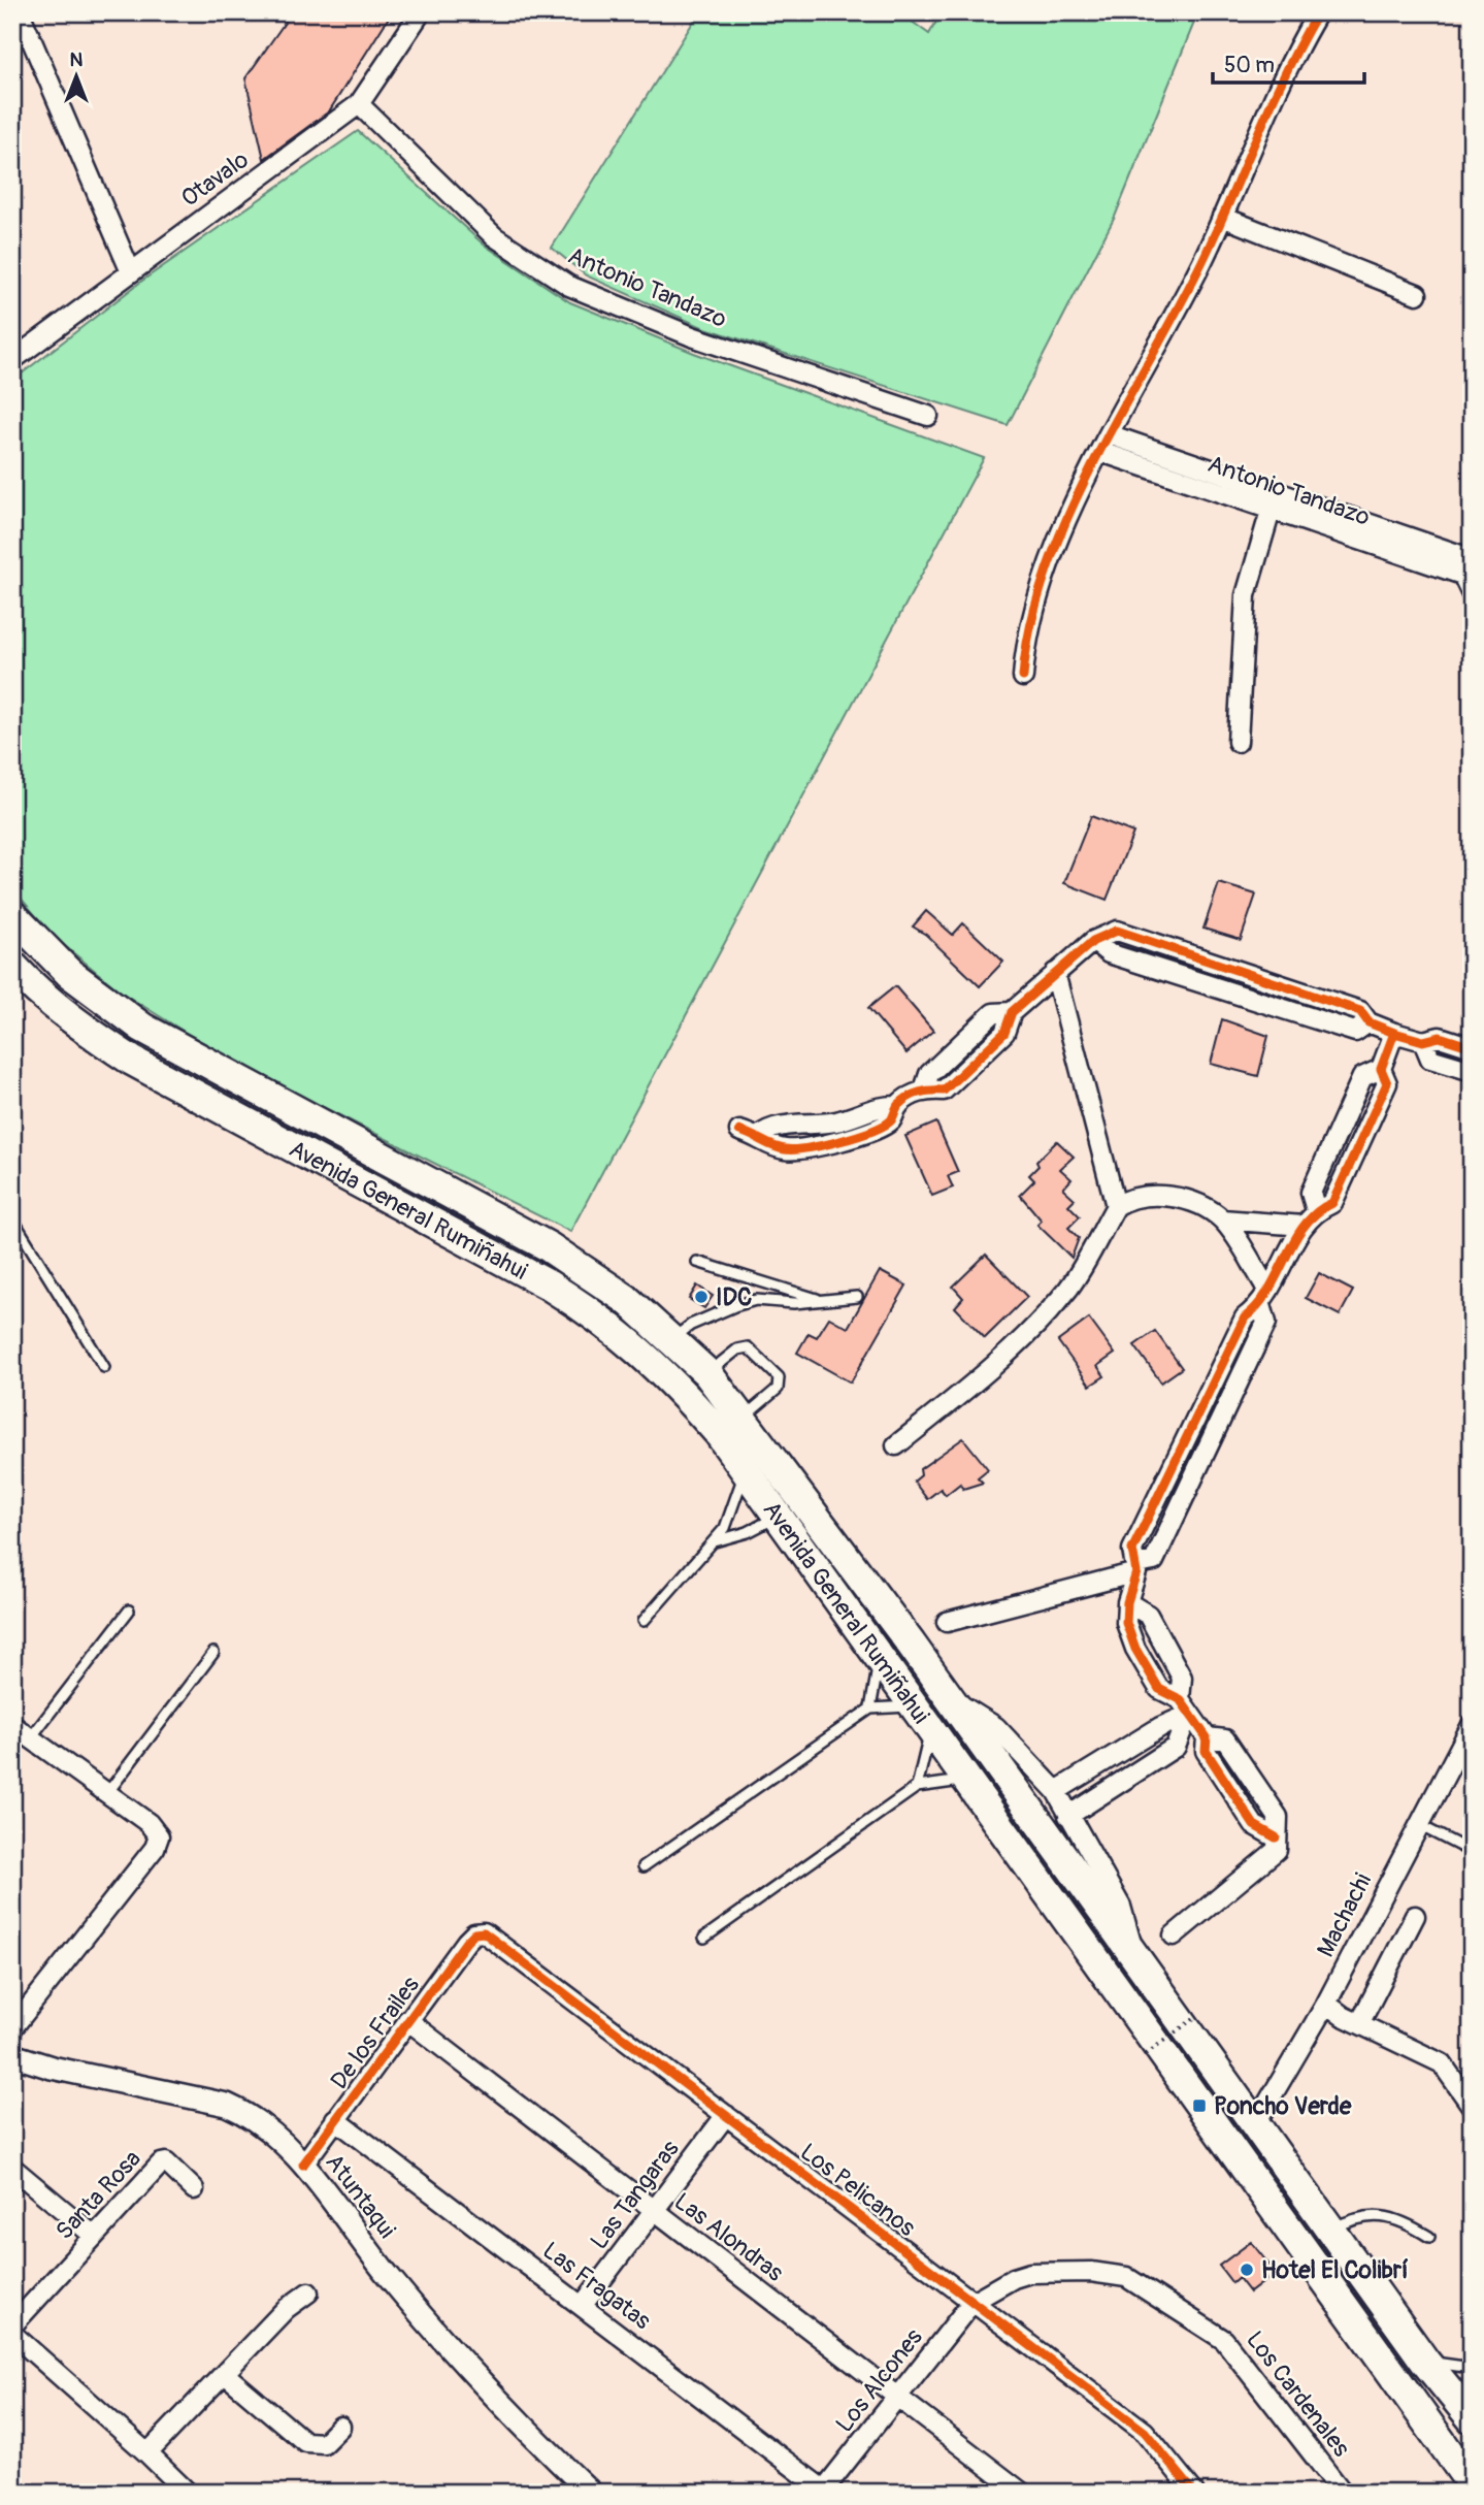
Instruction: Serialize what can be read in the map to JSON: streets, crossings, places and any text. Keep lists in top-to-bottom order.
{
  "streets": {
    "highway": ["Avenida General Rumiñahui"],
    "street": [
      "Otavalo",
      "Antonio Tandazo",
      "Machachi",
      "De los Frailes",
      "Los Pelicanos",
      "Santa Rosa",
      "Las Tangaras",
      "Atuntaqui",
      "Las Alondras",
      "Las Fragatas",
      "Los Alcones",
      "Los Cardenales"
    ]
  },
  "crossings": [
    ["Otavalo", "Antonio Tandazo"],
    ["Avenida General Rumiñahui", "Machachi"],
    ["De los Frailes", "Los Pelicanos"],
    ["De los Frailes", "Atuntaqui"],
    ["De los Frailes", "Las Alondras"],
    ["De los Frailes", "Las Fragatas"],
    ["Los Pelicanos", "Las Tangaras"],
    ["Los Pelicanos", "Los Alcones"],
    ["Los Pelicanos", "Los Cardenales"],
    ["Las Tangaras", "Las Alondras"],
    ["Las Tangaras", "Las Fragatas"],
    ["Las Alondras", "Los Alcones"],
    ["Las Fragatas", "Los Alcones"],
    ["Los Alcones", "Los Cardenales"]
  ],
  "places": {
    "other": ["IDC", "Hotel El Colibrí"],
    "transit": ["Poncho Verde"]
  },
  "scale_bar": "50 m",
  "north": "top"
}
